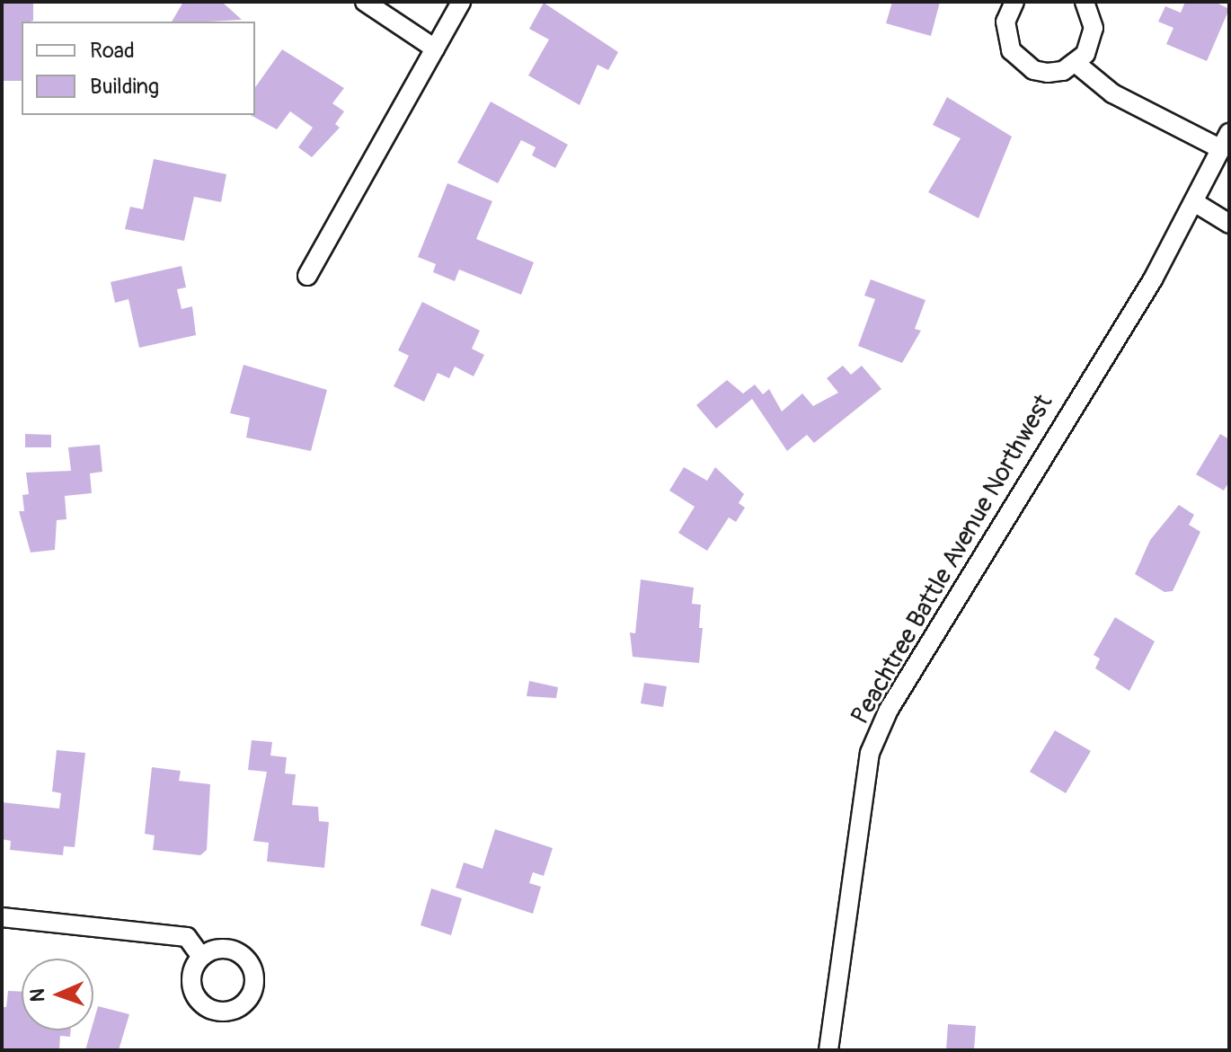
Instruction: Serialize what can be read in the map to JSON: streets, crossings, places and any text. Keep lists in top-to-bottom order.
{
  "streets": {
    "street": ["Peachtree Battle Avenue Northwest"]
  },
  "legend": ["Road", "Building"],
  "north": "left"
}
